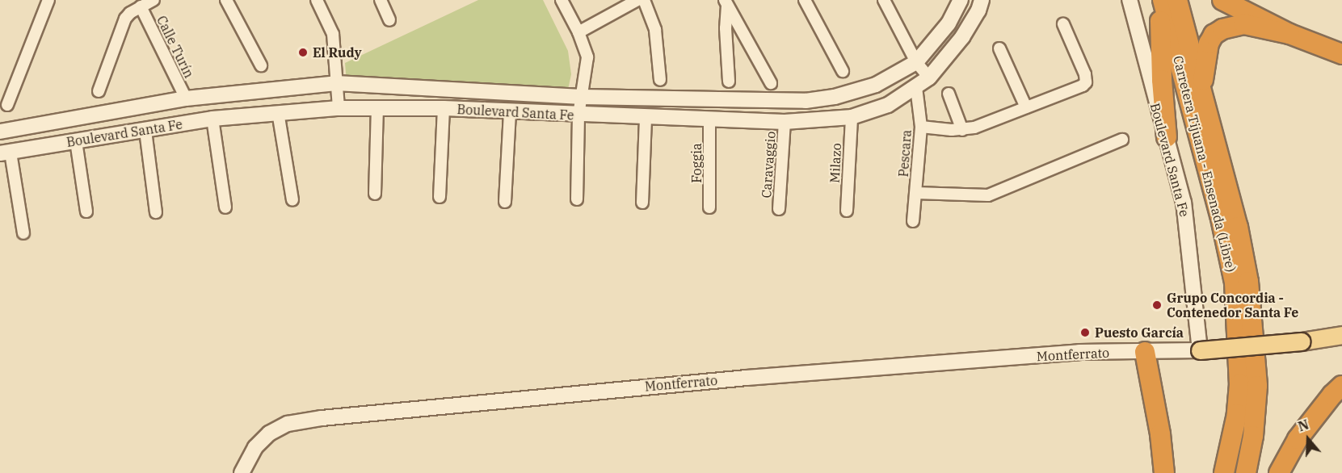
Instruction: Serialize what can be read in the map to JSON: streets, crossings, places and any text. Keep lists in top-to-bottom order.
{
  "streets": {
    "highway": ["Carretera Tijuana - Ensenada (Libre)"],
    "main road": ["Boulevard Santa Fe", "Montferrato"],
    "street": [
      "Calle Turín",
      "Pescara",
      "Foggia",
      "Milazo",
      "Caravaggio"
    ]
  },
  "crossings": [
    ["Calle Turín", "Boulevard Santa Fe"],
    ["Boulevard Santa Fe", "Pescara"],
    ["Boulevard Santa Fe", "Foggia"],
    ["Boulevard Santa Fe", "Milazo"],
    ["Boulevard Santa Fe", "Caravaggio"],
    ["Boulevard Santa Fe", "Montferrato"]
  ],
  "places": ["El Rudy", "Grupo Concordia - Contenedor Santa Fe", "Puesto García"],
  "north": "top"
}
